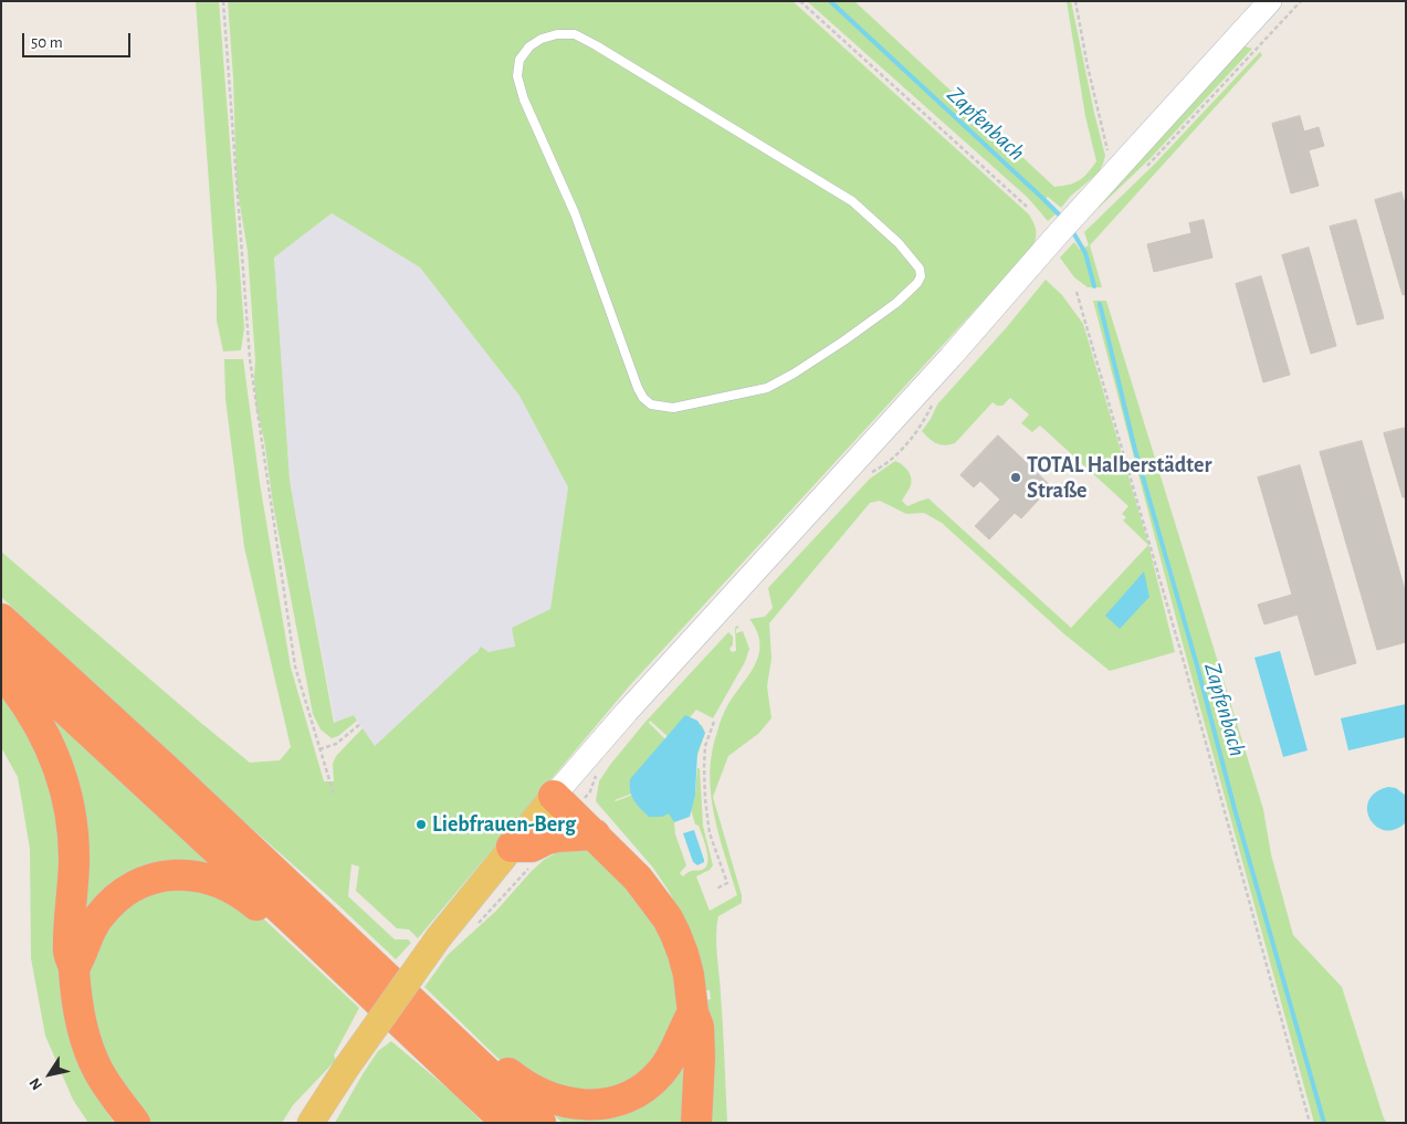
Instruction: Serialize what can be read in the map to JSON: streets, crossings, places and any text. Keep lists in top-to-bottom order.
{
  "water": ["Zapfenbach"],
  "places": ["TOTAL Halberstädter Straße", "Liebfrauen-Berg"],
  "scale_bar": "50 m",
  "north": "bottom left"
}
